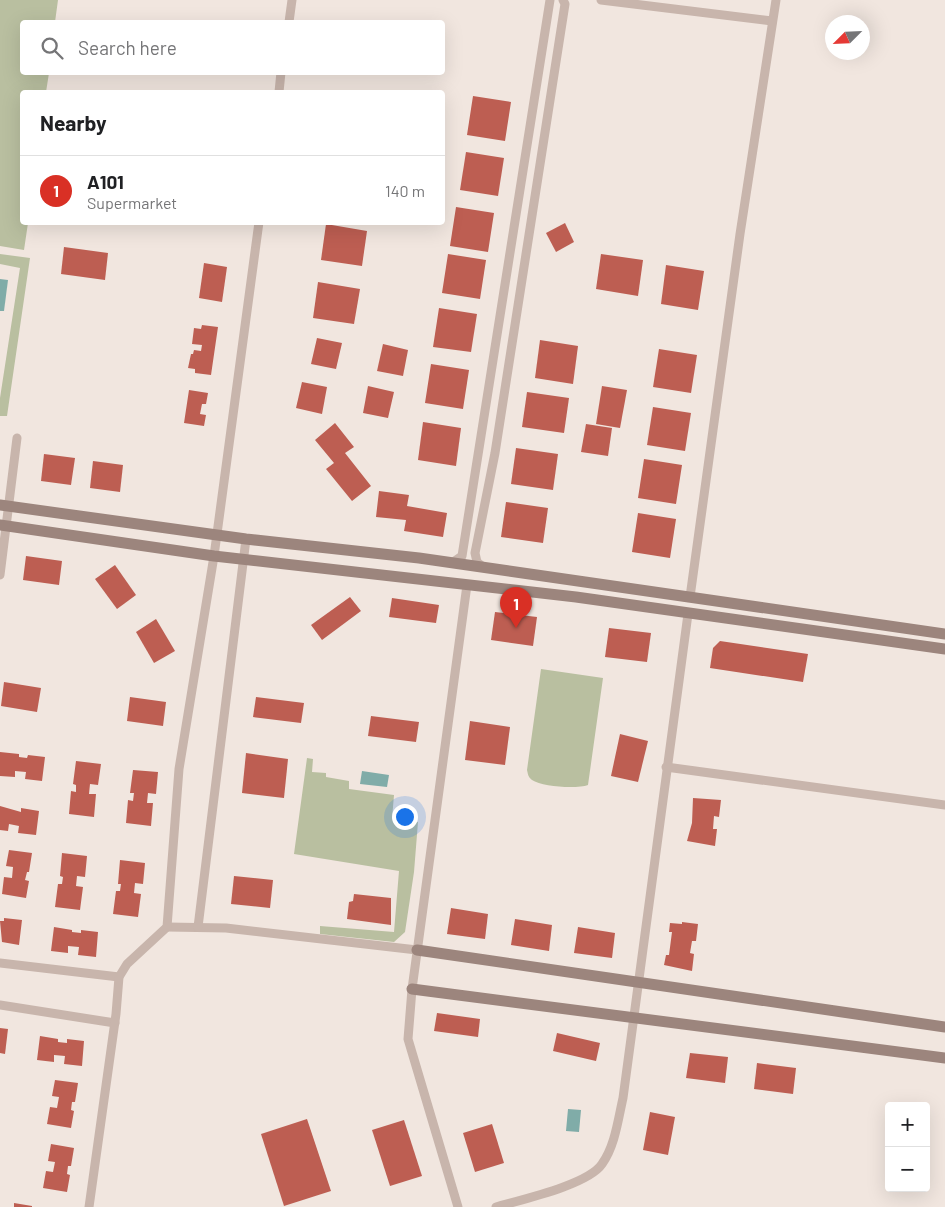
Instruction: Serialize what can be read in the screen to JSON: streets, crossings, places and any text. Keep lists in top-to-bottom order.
{
  "north": "bottom left",
  "page": {
    "search": "Search here",
    "heading": "Nearby",
    "list": [
      {
        "mark": "1",
        "name": "A101",
        "note": "Supermarket",
        "value": "140 m"
      }
    ],
    "pins": "1",
    "map_buttons": ["+", "−"]
  }
}
